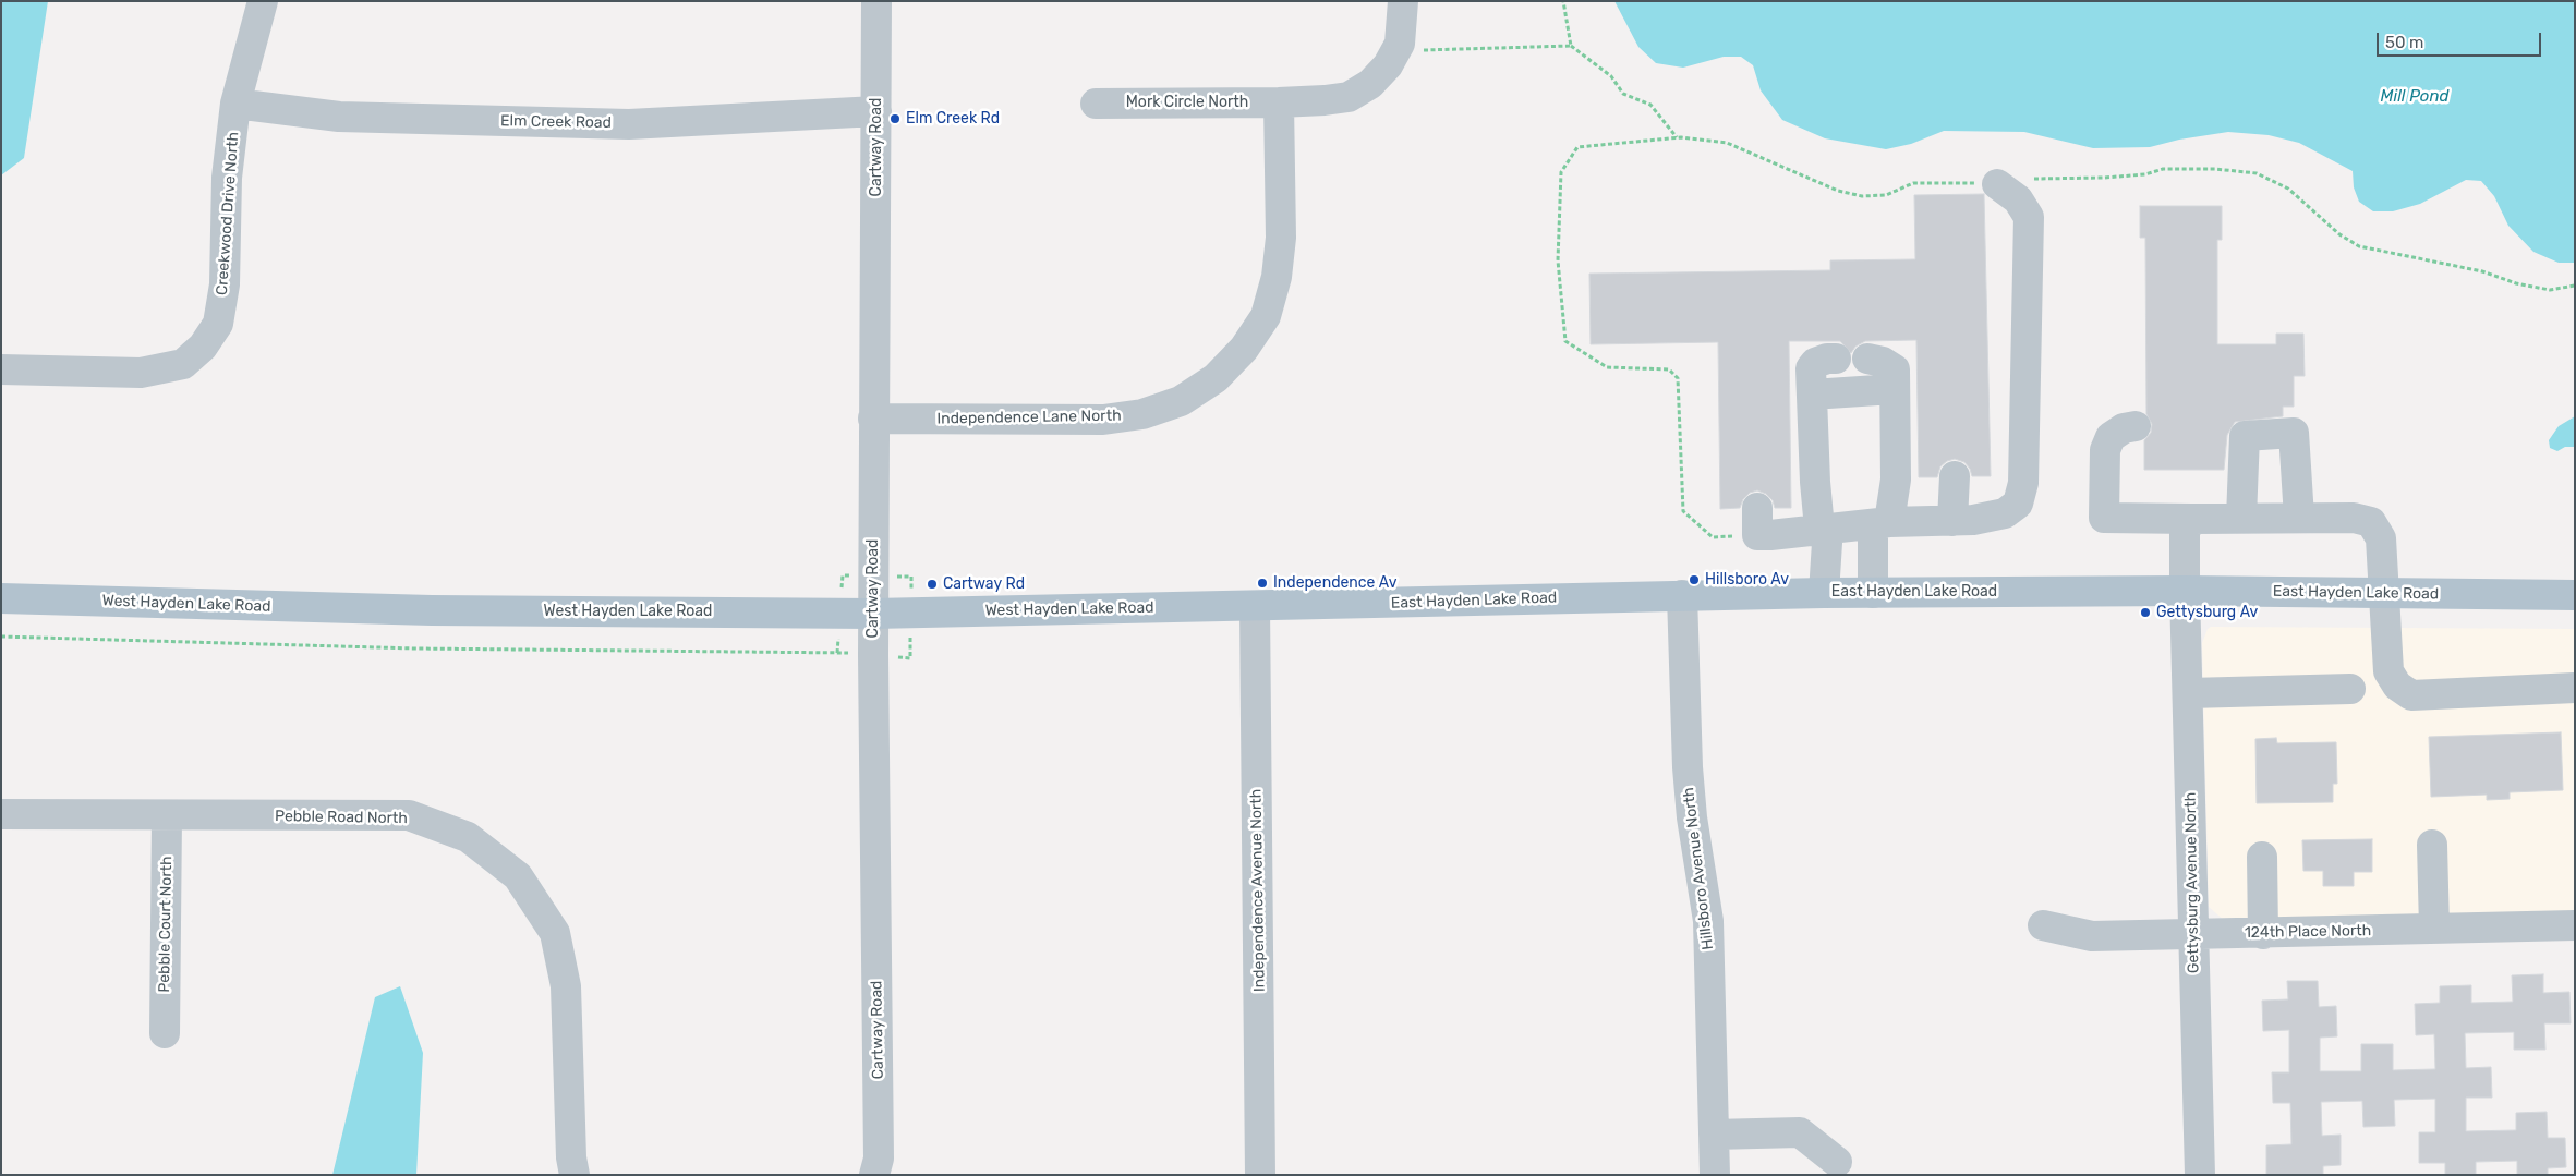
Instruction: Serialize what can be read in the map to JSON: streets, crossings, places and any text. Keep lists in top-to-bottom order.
{
  "streets": {
    "main road": ["East Hayden Lake Road", "West Hayden Lake Road"],
    "street": [
      "Mork Circle North",
      "Elm Creek Road",
      "Cartway Road",
      "Creekwood Drive North",
      "Independence Lane North",
      "Pebble Road North",
      "Hillsboro Avenue North",
      "Gettysburg Avenue North",
      "Independence Avenue North",
      "Pebble Court North",
      "124th Place North"
    ]
  },
  "crossings": [
    ["Mork Circle North", "Independence Lane North"],
    ["Elm Creek Road", "Cartway Road"],
    ["Elm Creek Road", "Creekwood Drive North"],
    ["Cartway Road", "Independence Lane North"],
    ["Cartway Road", "West Hayden Lake Road"],
    ["East Hayden Lake Road", "West Hayden Lake Road"],
    ["East Hayden Lake Road", "Hillsboro Avenue North"],
    ["East Hayden Lake Road", "Gettysburg Avenue North"],
    ["East Hayden Lake Road", "Independence Avenue North"],
    ["West Hayden Lake Road", "Independence Avenue North"],
    ["Pebble Road North", "Pebble Court North"],
    ["Gettysburg Avenue North", "124th Place North"]
  ],
  "water": ["Mill Pond"],
  "places": [
    "Elm Creek Rd",
    "Hillsboro Av",
    "Independence Av",
    "Cartway Rd",
    "Gettysburg Av"
  ],
  "scale_bar": "50 m"
}
